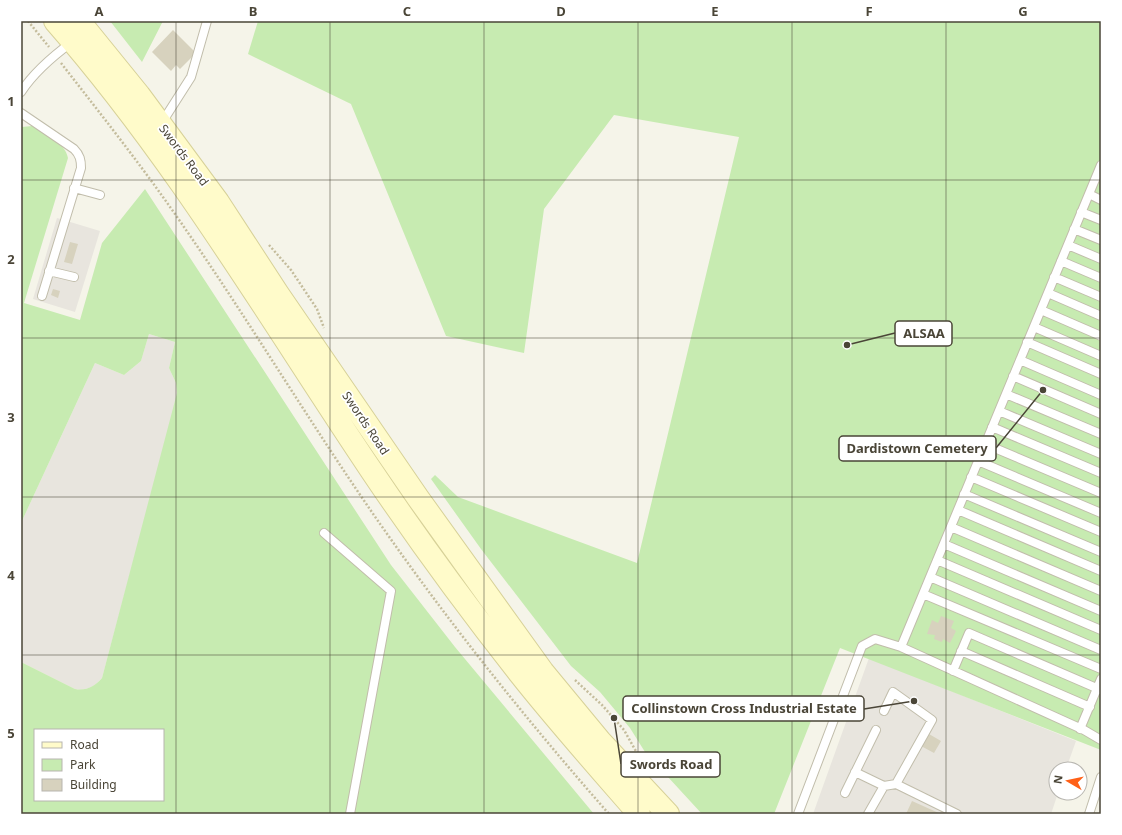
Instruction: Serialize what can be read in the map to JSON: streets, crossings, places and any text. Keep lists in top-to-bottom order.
{
  "streets": {
    "main road": ["Swords Road"]
  },
  "places": [
    "ALSAA",
    "Dardistown Cemetery",
    "Collinstown Cross Industrial Estate",
    "Swords Road"
  ],
  "legend": ["Road", "Park", "Building"],
  "north": "left",
  "grid": {
    "columns": [
      "A",
      "B",
      "C",
      "D",
      "E",
      "F",
      "G"
    ],
    "rows": [
      "1",
      "2",
      "3",
      "4",
      "5"
    ]
  }
}
